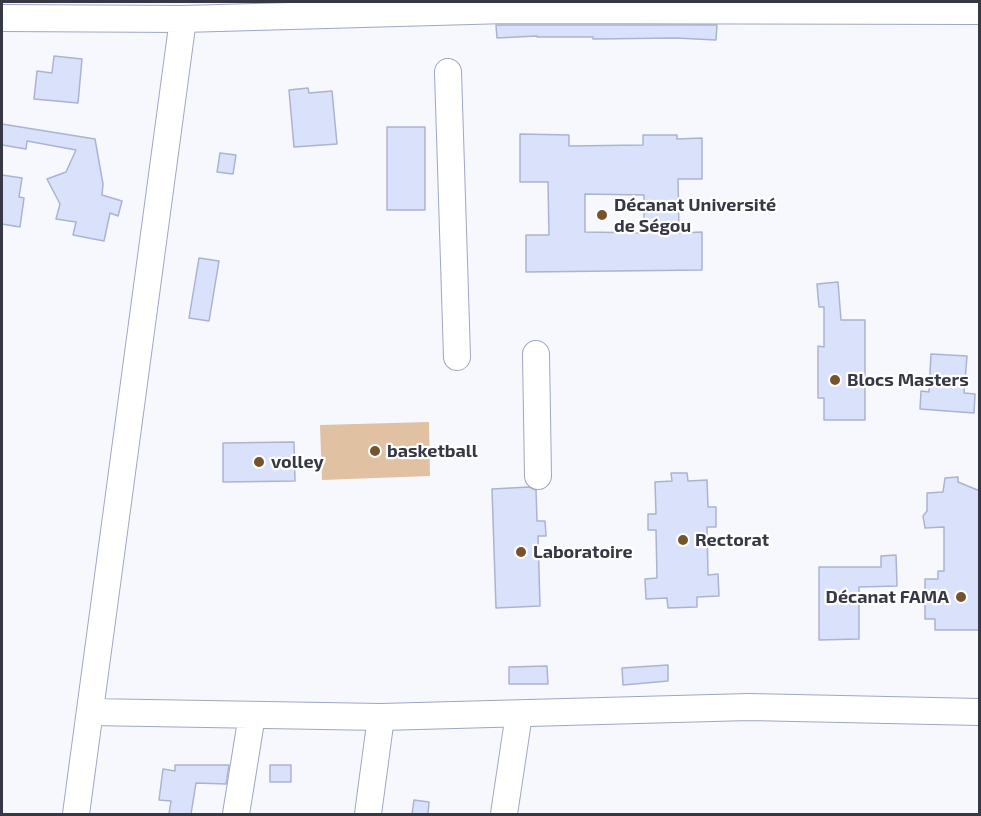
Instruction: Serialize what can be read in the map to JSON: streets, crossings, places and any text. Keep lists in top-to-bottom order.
{
  "places": [
    "Décanat Université de Ségou",
    "Blocs Masters",
    "basketball",
    "volley",
    "Rectorat",
    "Laboratoire",
    "Décanat FAMA"
  ]
}
